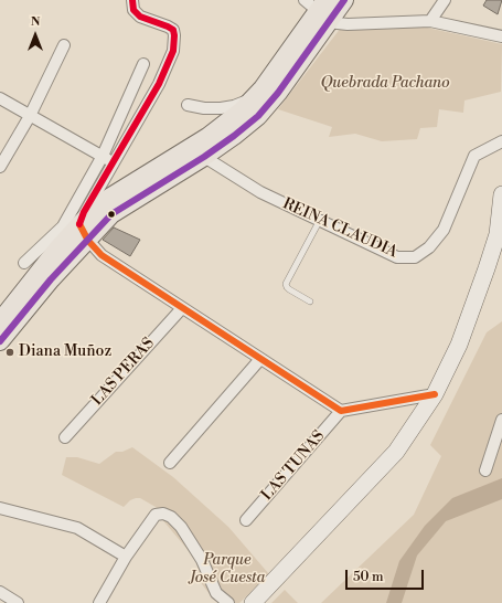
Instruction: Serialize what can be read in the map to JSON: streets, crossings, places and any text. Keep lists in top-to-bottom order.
{
  "streets": {
    "street": ["REINA CLAUDIA", "LAS PERAS", "LAS TUNAS"]
  },
  "parks": ["Quebrada Pachano", "Parque José Cuesta"],
  "places": ["Diana Muñoz"],
  "scale_bar": "50 m",
  "north": "top"
}
